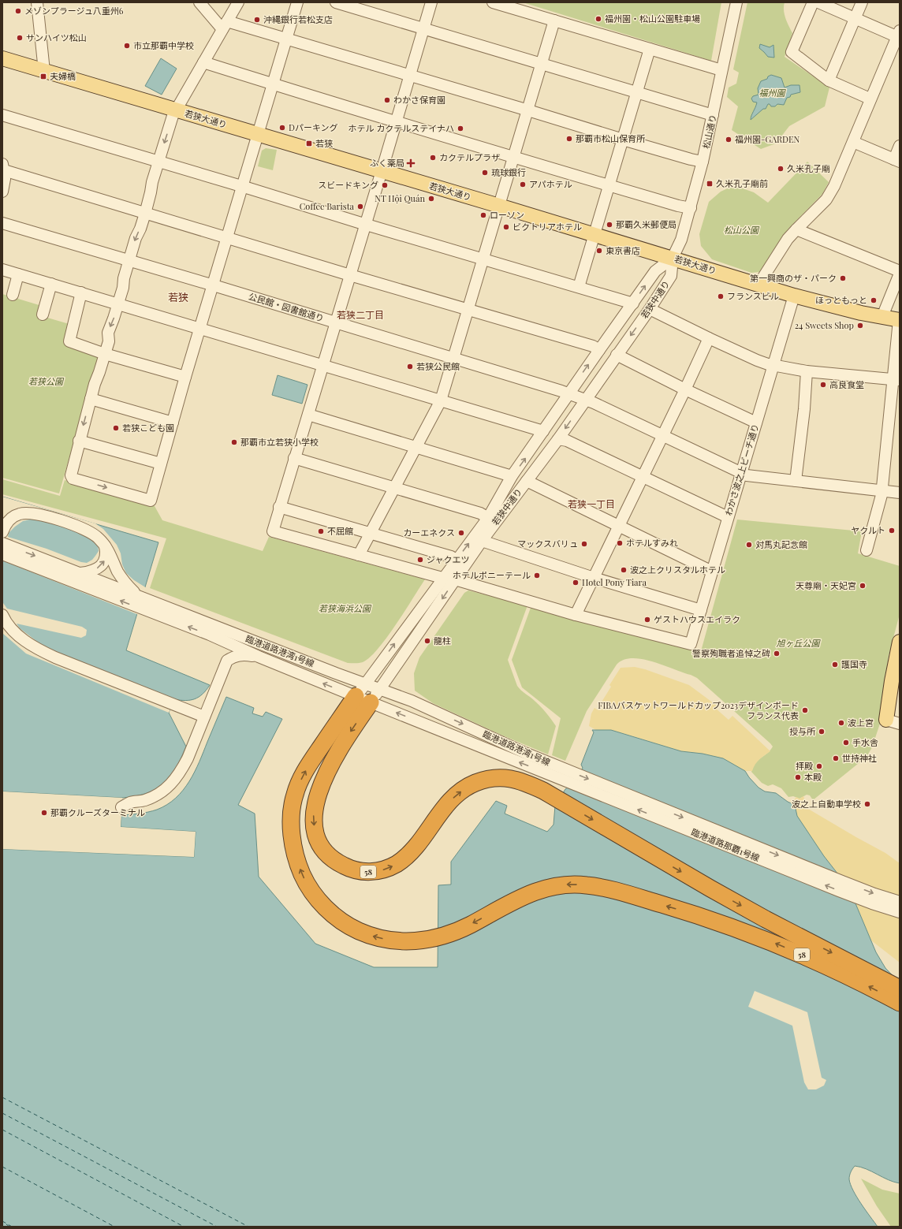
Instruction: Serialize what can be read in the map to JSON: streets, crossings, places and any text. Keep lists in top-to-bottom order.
{
  "streets": {
    "highway": ["58"],
    "main road": ["若狭大通り"],
    "street": [
      "松山通り",
      "若狭中通り",
      "公民館・図書館通り",
      "わかさ波之上ビーチ通り",
      "臨港道路港湾1号線",
      "臨港道路那覇1号線"
    ]
  },
  "crossings": [
    ["若狭大通り", "松山通り"],
    ["若狭大通り", "若狭中通り"],
    ["若狭大通り", "わかさ波之上ビーチ通り"],
    ["松山通り", "若狭中通り"],
    ["若狭中通り", "公民館・図書館通り"],
    ["若狭中通り", "臨港道路港湾1号線"],
    ["若狭中通り", "58"],
    ["公民館・図書館通り", "わかさ波之上ビーチ通り"],
    ["臨港道路港湾1号線", "臨港道路那覇1号線"],
    ["臨港道路港湾1号線", "58"]
  ],
  "districts": ["若狭", "若狭二丁目", "若狭一丁目"],
  "parks": [
    "福州園",
    "松山公園",
    "若狭公園",
    "若狭海浜公園",
    "旭ヶ丘公園"
  ],
  "places": {
    "other": [
      "メゾンプラージュ八重州6",
      "福州園・松山公園駐車場",
      "沖縄銀行若松支店",
      "サンハイツ松山",
      "市立那覇中学校",
      "わかさ保育園",
      "Dパーキング",
      "ホテル カクテルステイナハ",
      "那覇市松山保育所",
      "福州園-GARDEN",
      "カクテルプラザ",
      "久米孔子廟",
      "琉球銀行",
      "アパホテル",
      "スビードキング",
      "NT Hội Quán",
      "Coffee Barista",
      "ローソン",
      "那覇久米郵便局",
      "ビクトリアホテル",
      "東京書店",
      "第一興商のザ・パーク",
      "フランスビル",
      "ほっともっと",
      "24 Sweets Shop",
      "若狭公民館",
      "高良食堂",
      "若狭こども園",
      "那覇市立若狭小学校",
      "ヤクルト",
      "不屈館",
      "カーエネクス",
      "ホテルすみれ",
      "マックスバリュ",
      "対馬丸記念館",
      "ジャクエツ",
      "波之上クリスタルホテル",
      "ホテルポニーテール",
      "Hotel Pony Tiara",
      "天尊廟・天妃宮",
      "ゲストハウスエイラク",
      "龍柱",
      "警察殉職者追悼之碑",
      "護国寺",
      "FIBAバスケットワールドカップ2023デザインボード フランス代表",
      "波上宮",
      "授与所",
      "手水舎",
      "世持神社",
      "拝殿",
      "本殿",
      "波之上自動車学校",
      "那覇クルーズターミナル"
    ],
    "transit": ["夫婦橋", "若狭", "久米孔子廟前"],
    "health": ["ふく薬局"]
  }
}
